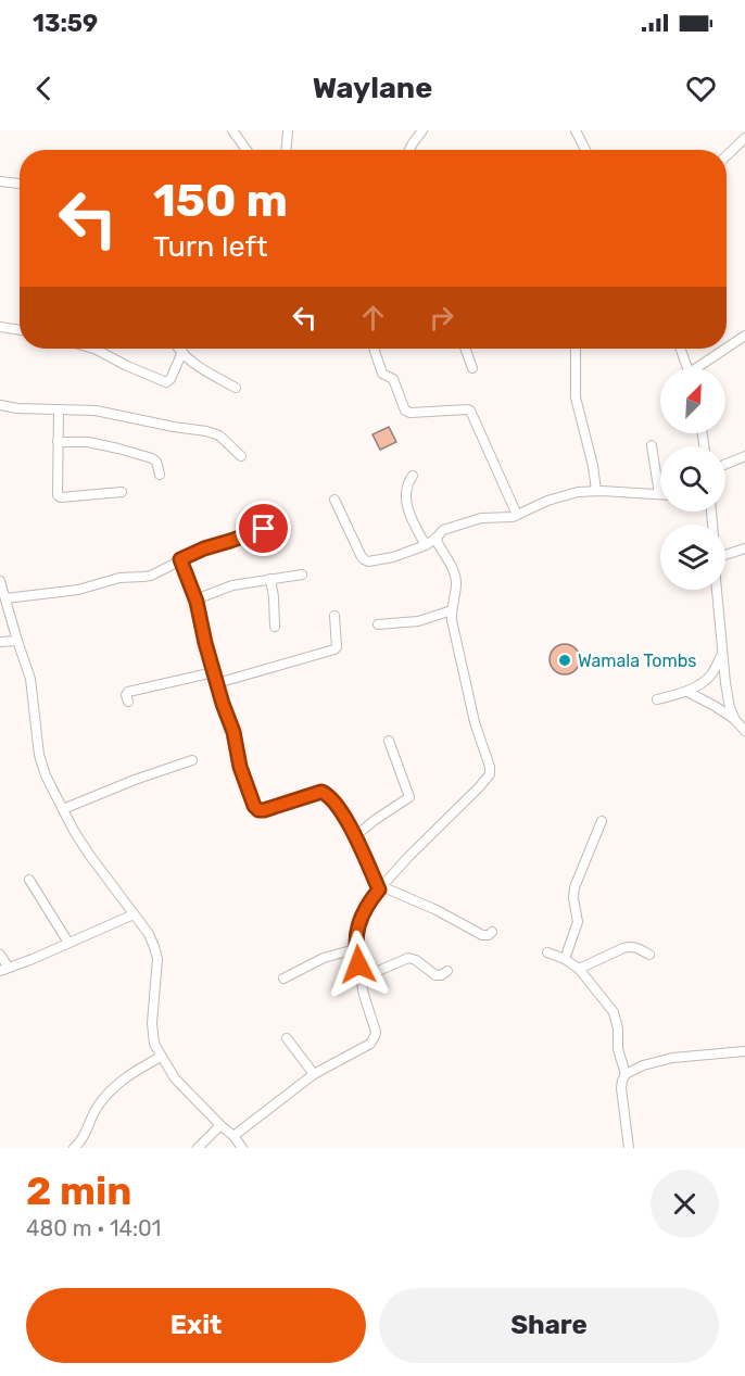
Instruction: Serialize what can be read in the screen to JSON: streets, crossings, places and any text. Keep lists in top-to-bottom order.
{
  "places": ["Wamala Tombs"],
  "north": "top right",
  "page": {
    "status": "13:59",
    "header": "Waylane",
    "turn": ["150 m", "Turn left"],
    "heading": ["2 min", "480 m · 14:01"],
    "buttons": ["Exit", "Share"]
  }
}
